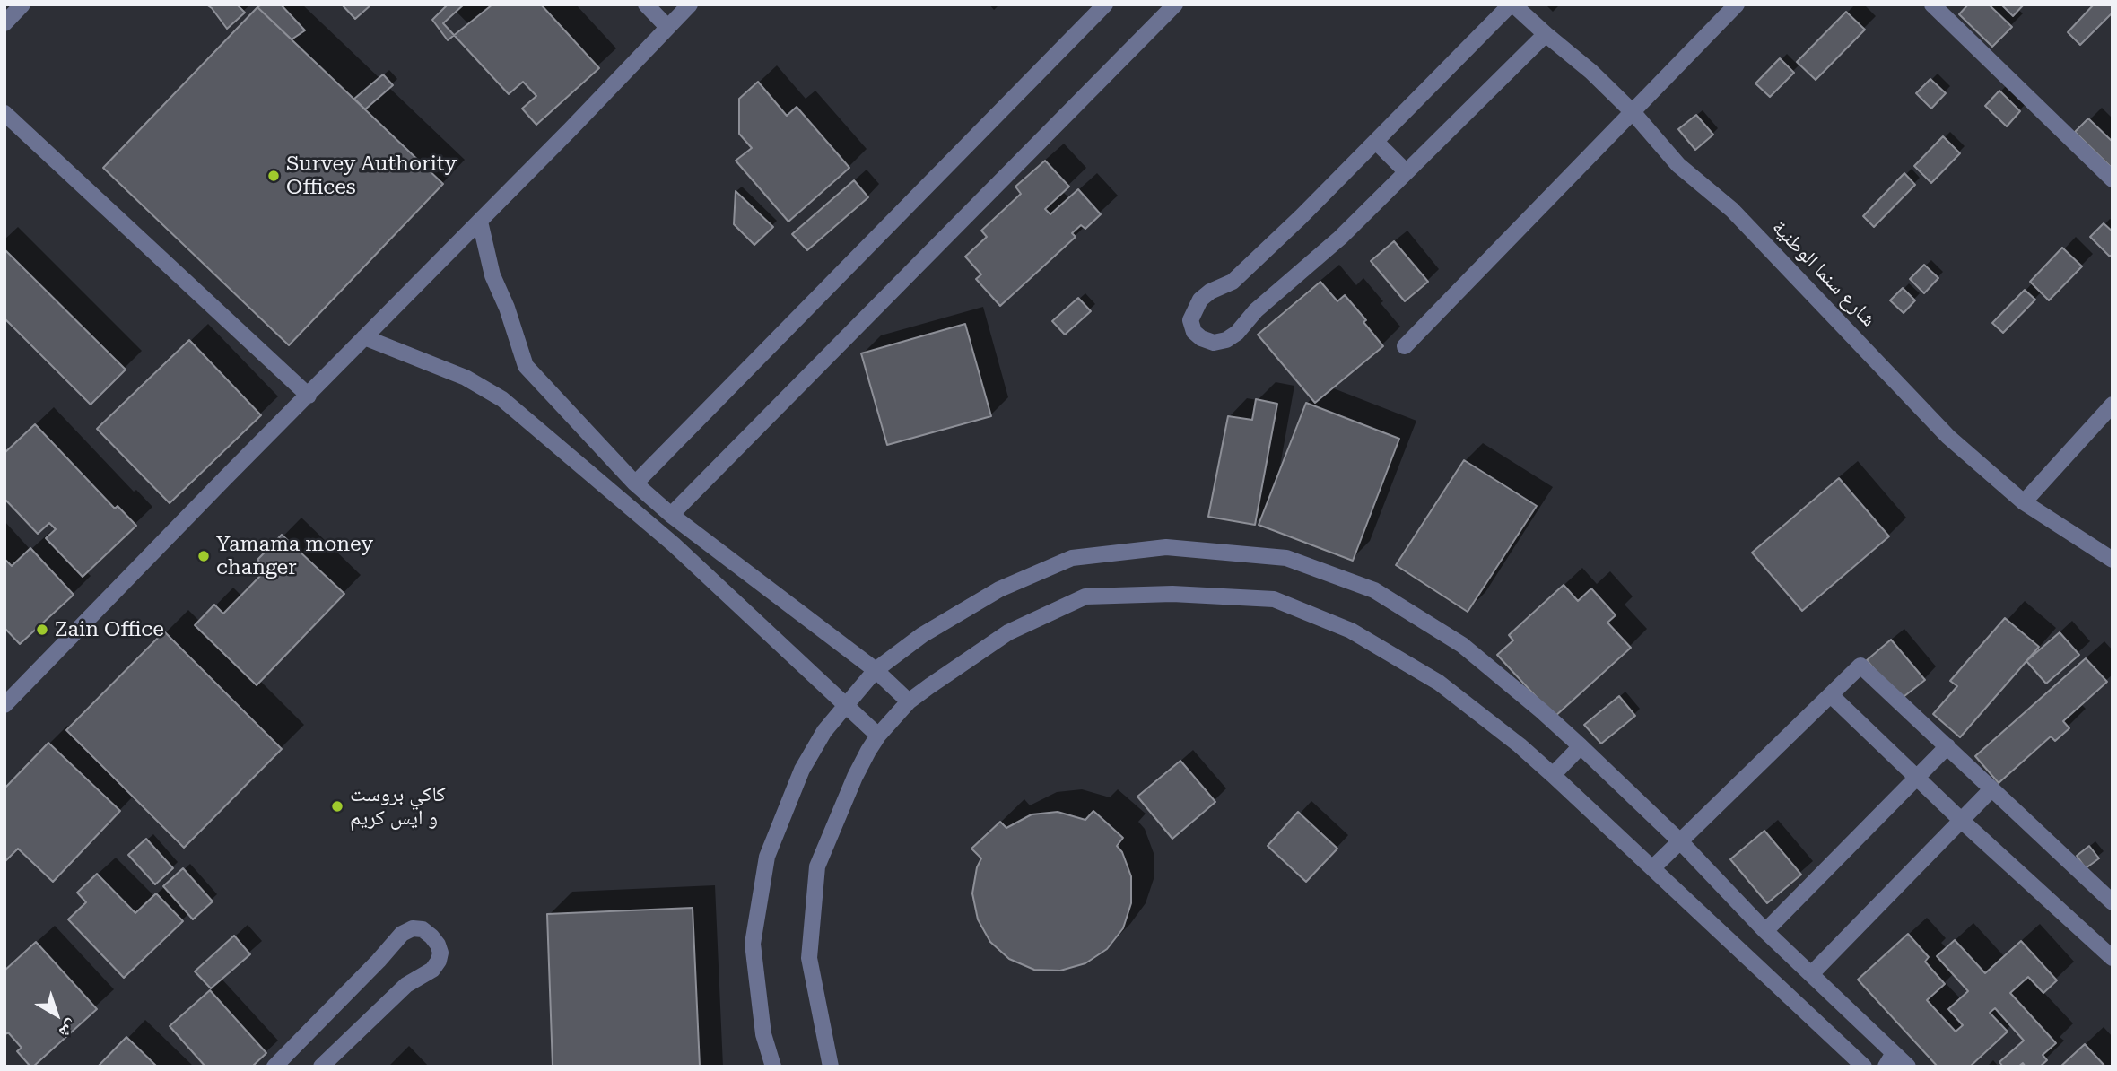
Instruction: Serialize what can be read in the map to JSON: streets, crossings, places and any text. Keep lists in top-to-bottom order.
{
  "streets": {
    "street": ["شارع سنما الوطنية"]
  },
  "places": [
    "Survey Authority Offices",
    "Yamama money changer",
    "Zain Office",
    "كاكي بروست و ايس كريم"
  ],
  "north": "bottom right"
}
